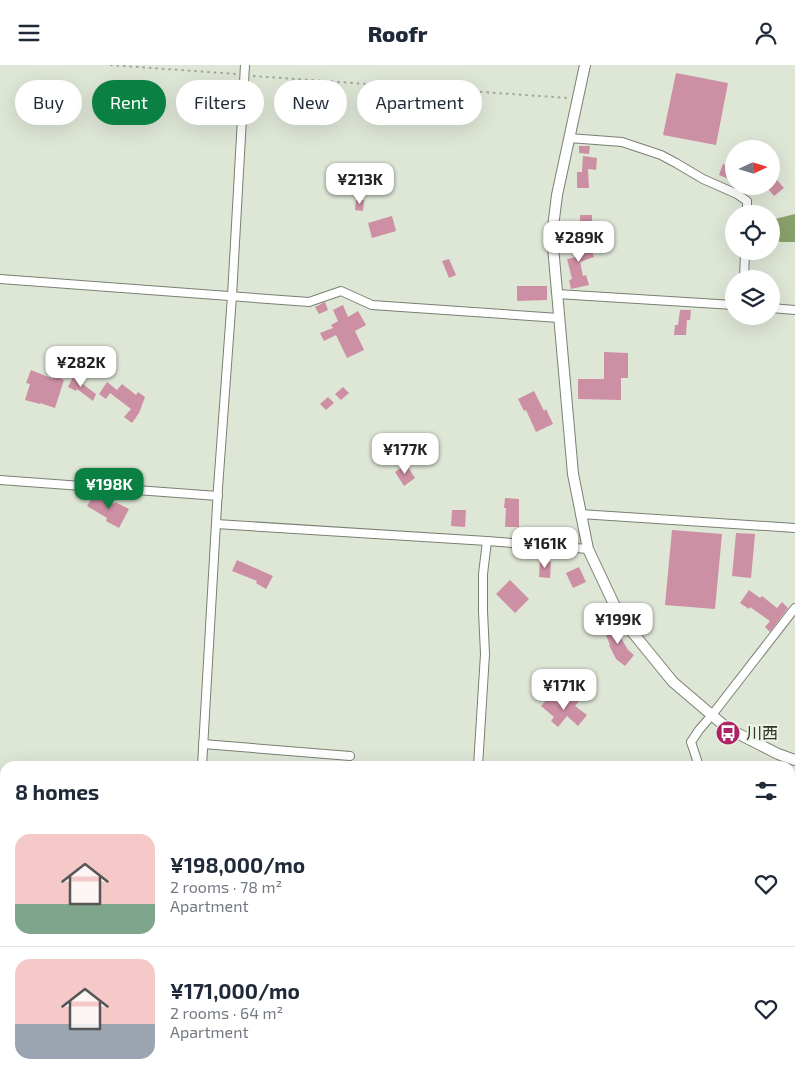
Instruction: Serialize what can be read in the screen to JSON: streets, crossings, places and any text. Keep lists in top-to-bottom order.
{
  "places": {
    "bus stop": ["川西"]
  },
  "north": "right",
  "page": {
    "header": "Roofr",
    "chip": [
      "Buy",
      "Rent",
      "Filters",
      "New",
      "Apartment"
    ],
    "price": [
      "¥213K",
      "¥289K",
      "¥282K",
      "¥177K",
      "¥198K",
      "¥161K",
      "¥199K",
      "¥171K"
    ],
    "heading": "8 homes",
    "list": [
      {
        "name": "¥198,000/mo",
        "note": "2 rooms · 78 m² · Apartment"
      },
      {
        "name": "¥171,000/mo",
        "note": "2 rooms · 64 m² · Apartment"
      }
    ]
  }
}
